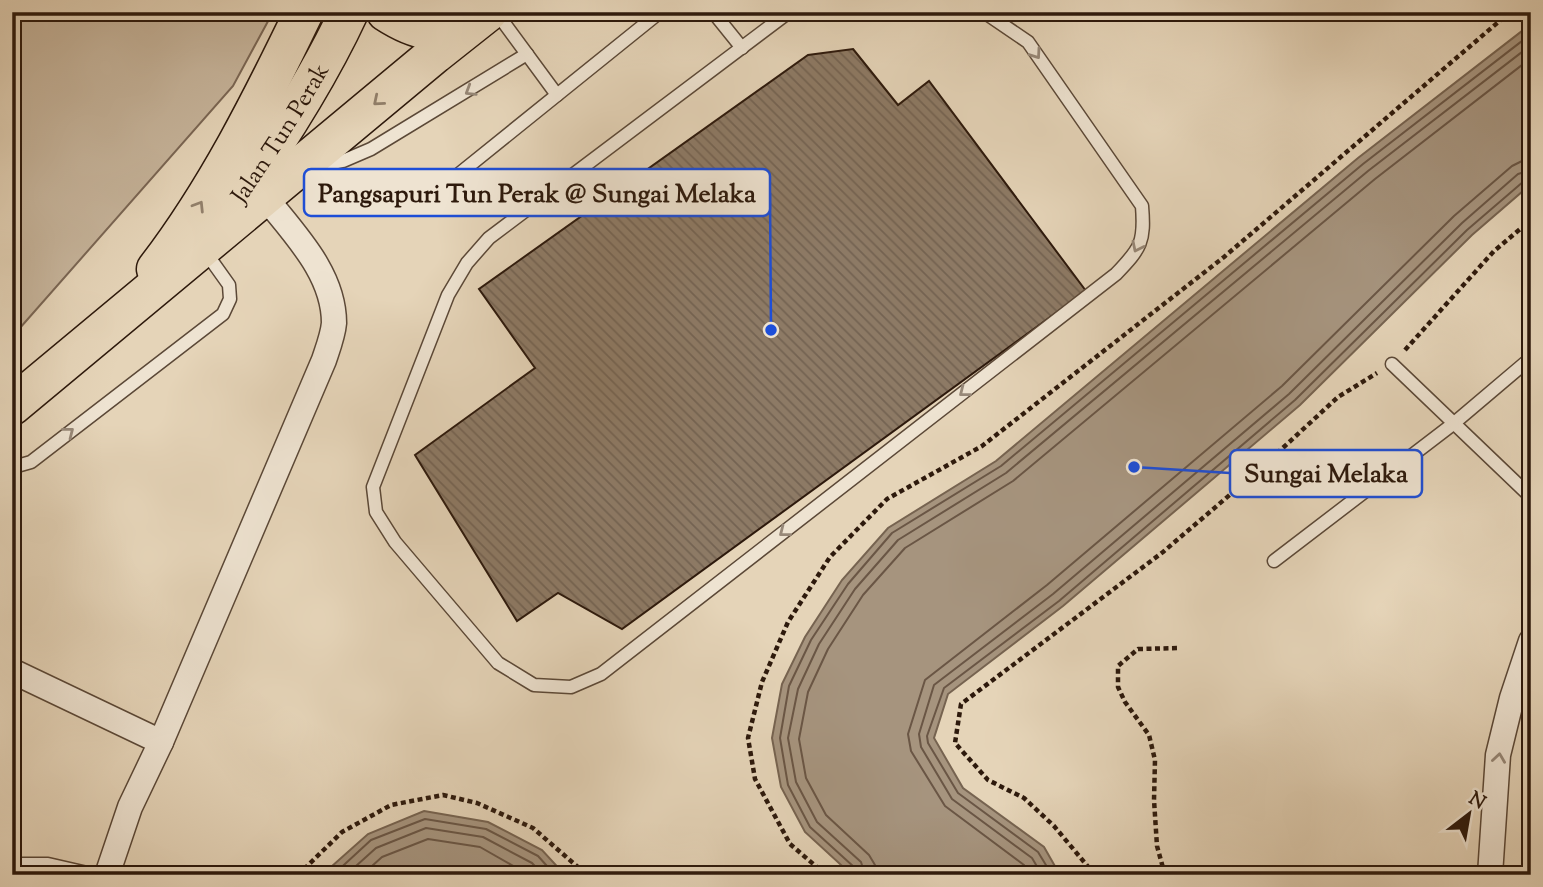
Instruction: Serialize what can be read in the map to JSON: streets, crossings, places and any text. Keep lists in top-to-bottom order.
{
  "streets": {
    "main road": ["Jalan Tun Perak"]
  },
  "places": ["Pangsapuri Tun Perak @ Sungai Melaka", "Sungai Melaka"],
  "north": "top right"
}
